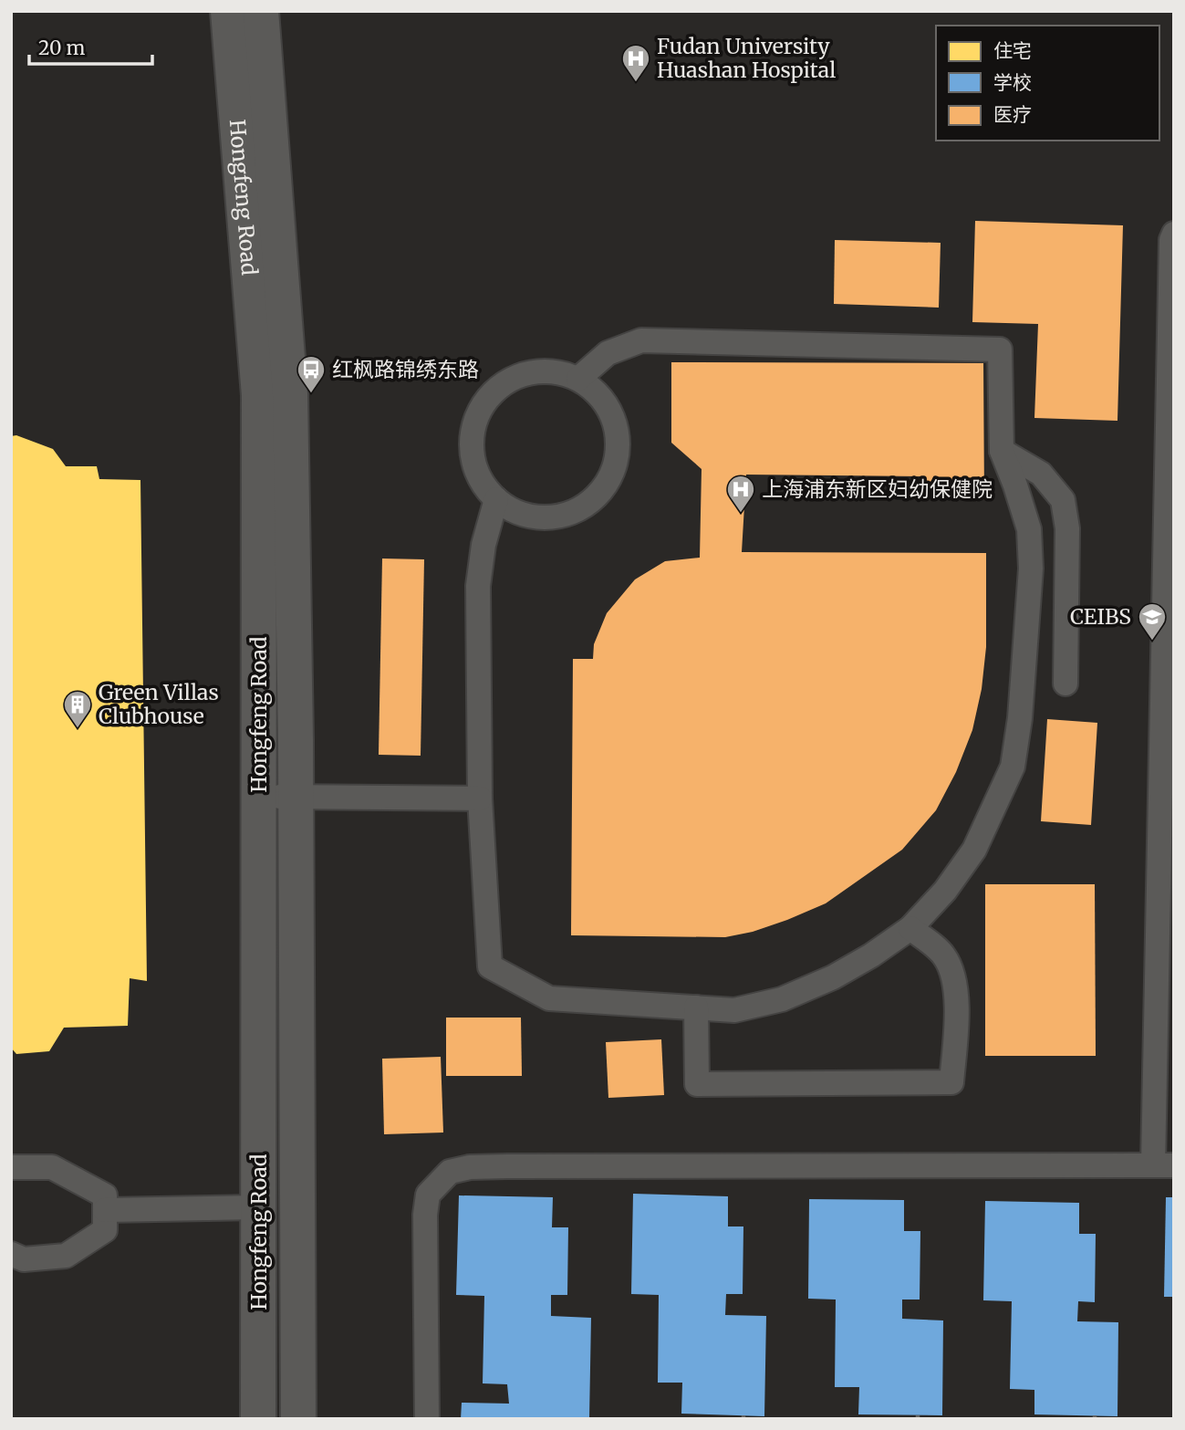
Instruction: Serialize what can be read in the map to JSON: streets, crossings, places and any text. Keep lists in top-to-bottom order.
{
  "streets": {
    "street": ["Hongfeng Road"]
  },
  "places": {
    "hospital": ["Fudan University Huashan Hospital", "上海浦东新区妇幼保健院"],
    "bus stop": ["红枫路锦绣东路"],
    "school or university": ["CEIBS"],
    "building": ["Green Villas Clubhouse"]
  },
  "legend": ["住宅", "学校", "医疗"],
  "scale_bar": "20 m"
}
